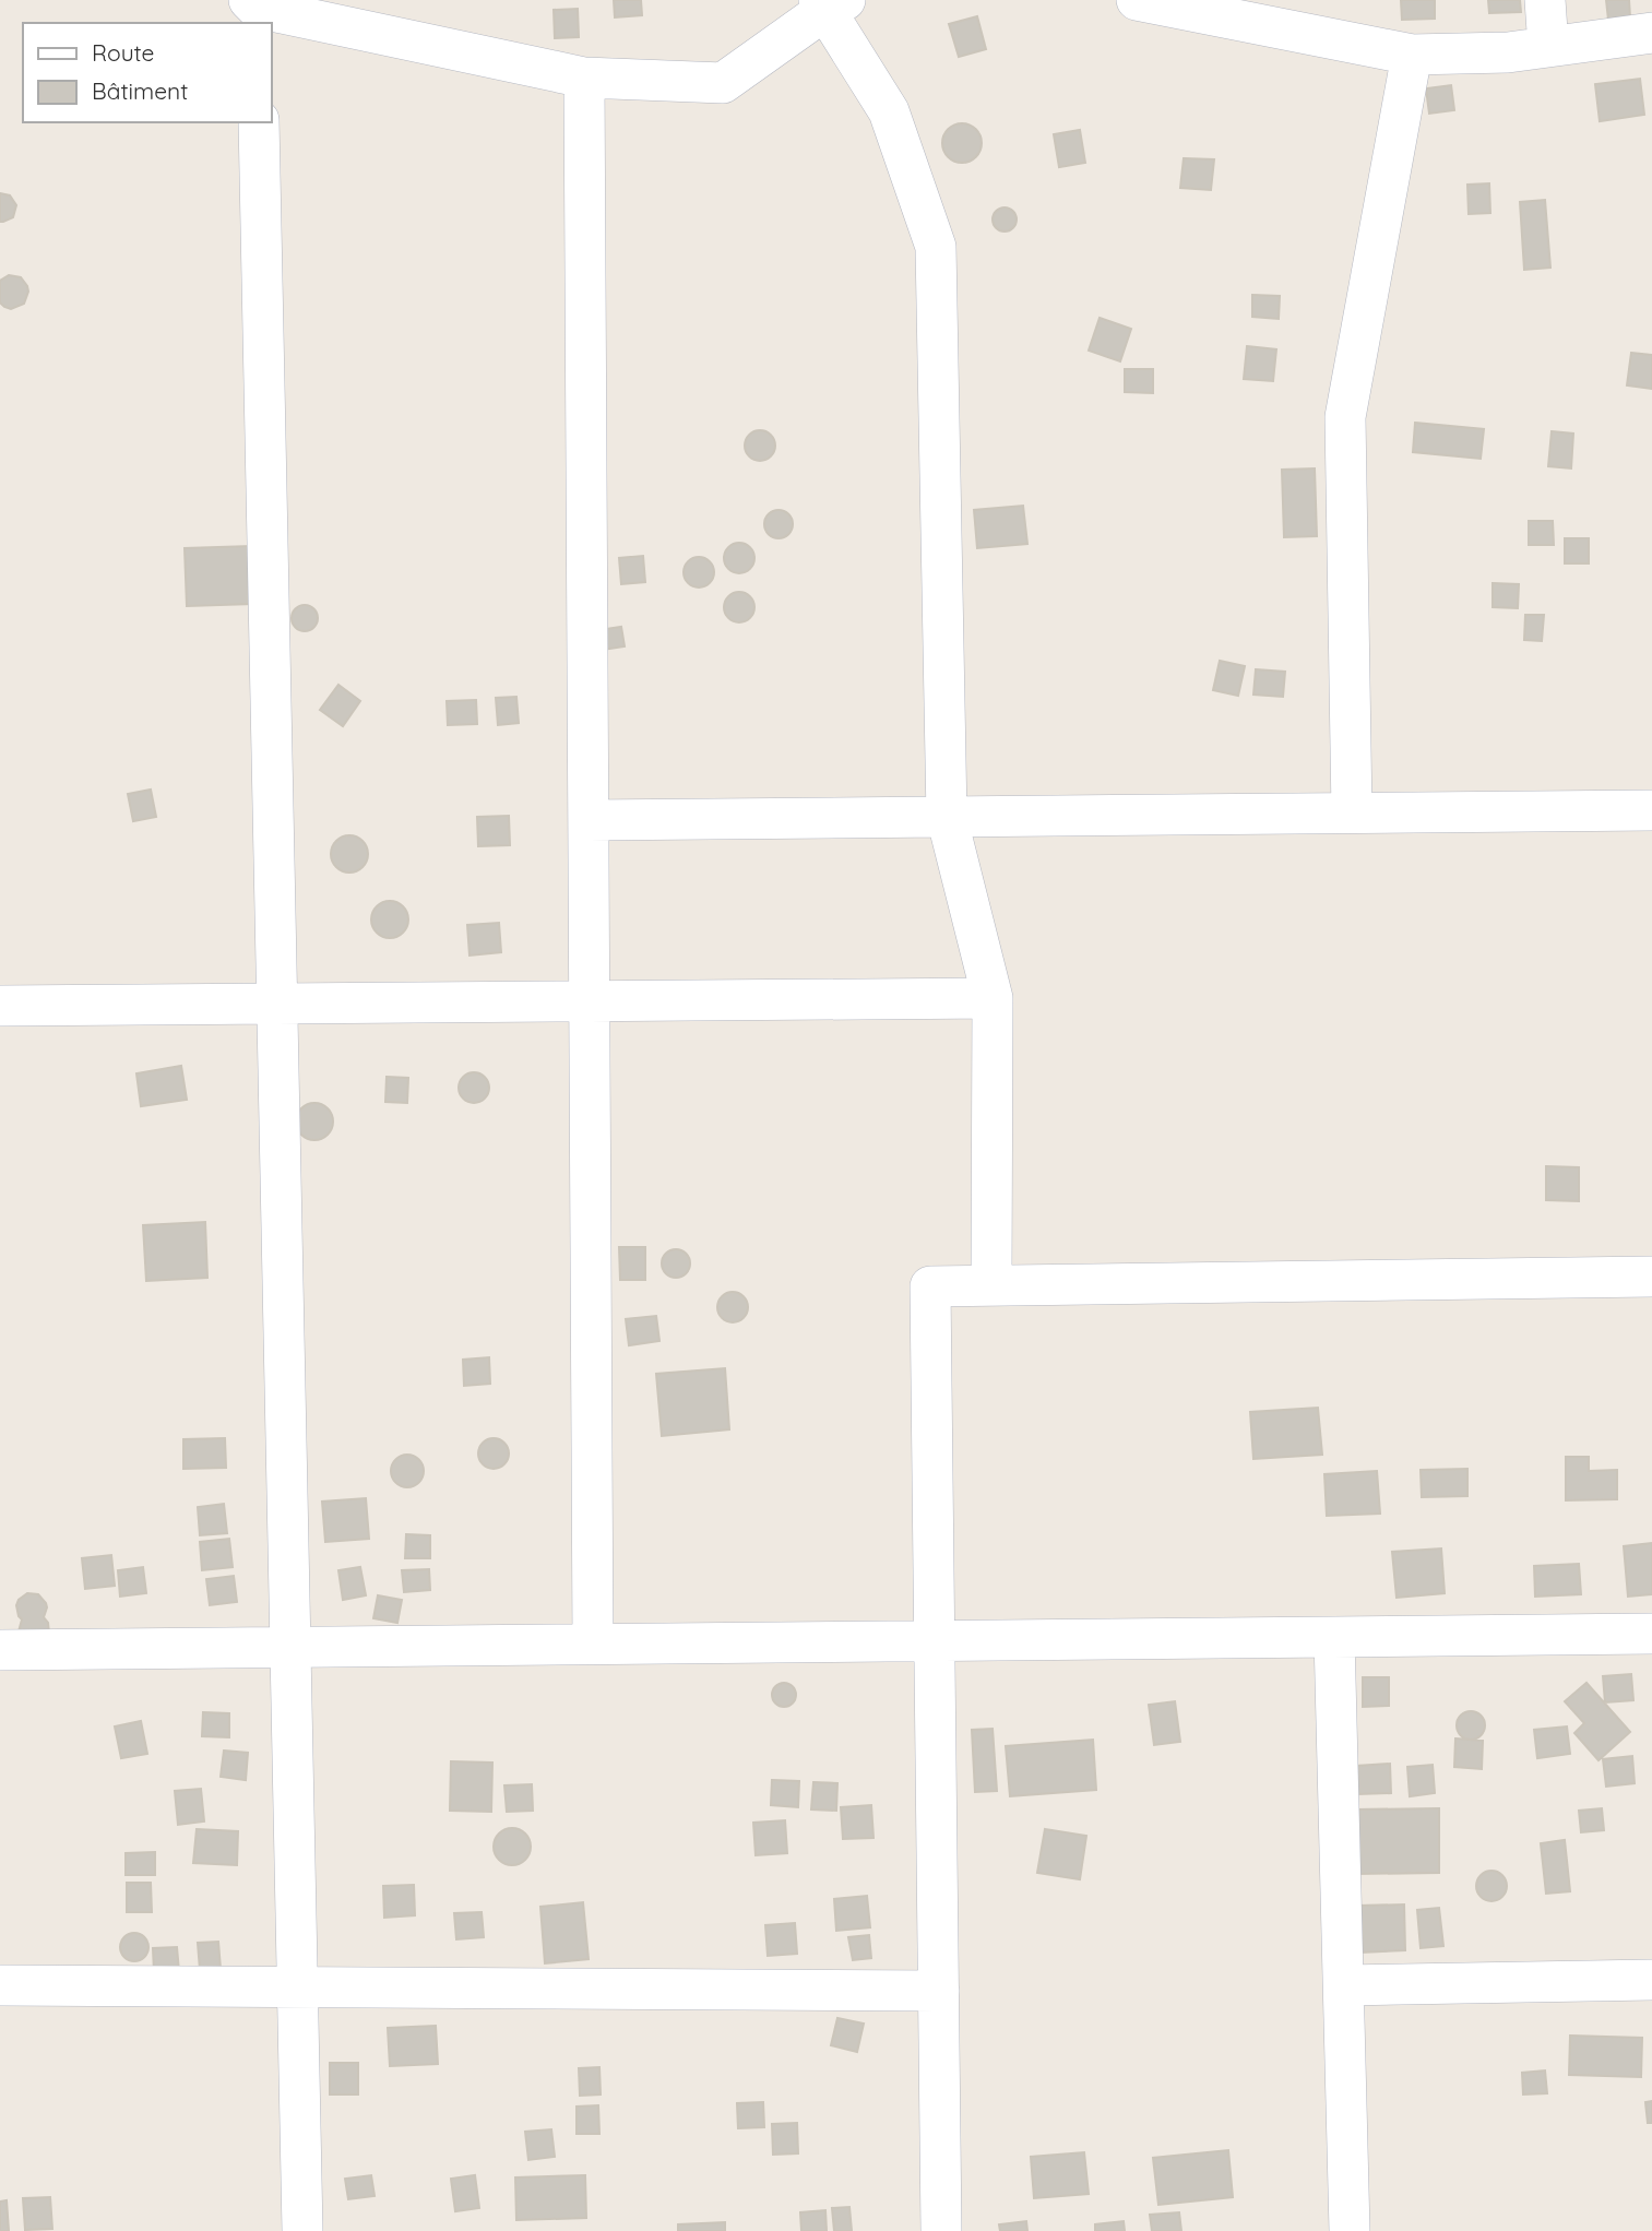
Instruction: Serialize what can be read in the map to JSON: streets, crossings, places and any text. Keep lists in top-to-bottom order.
{
  "legend": ["Route", "Bâtiment"]
}
